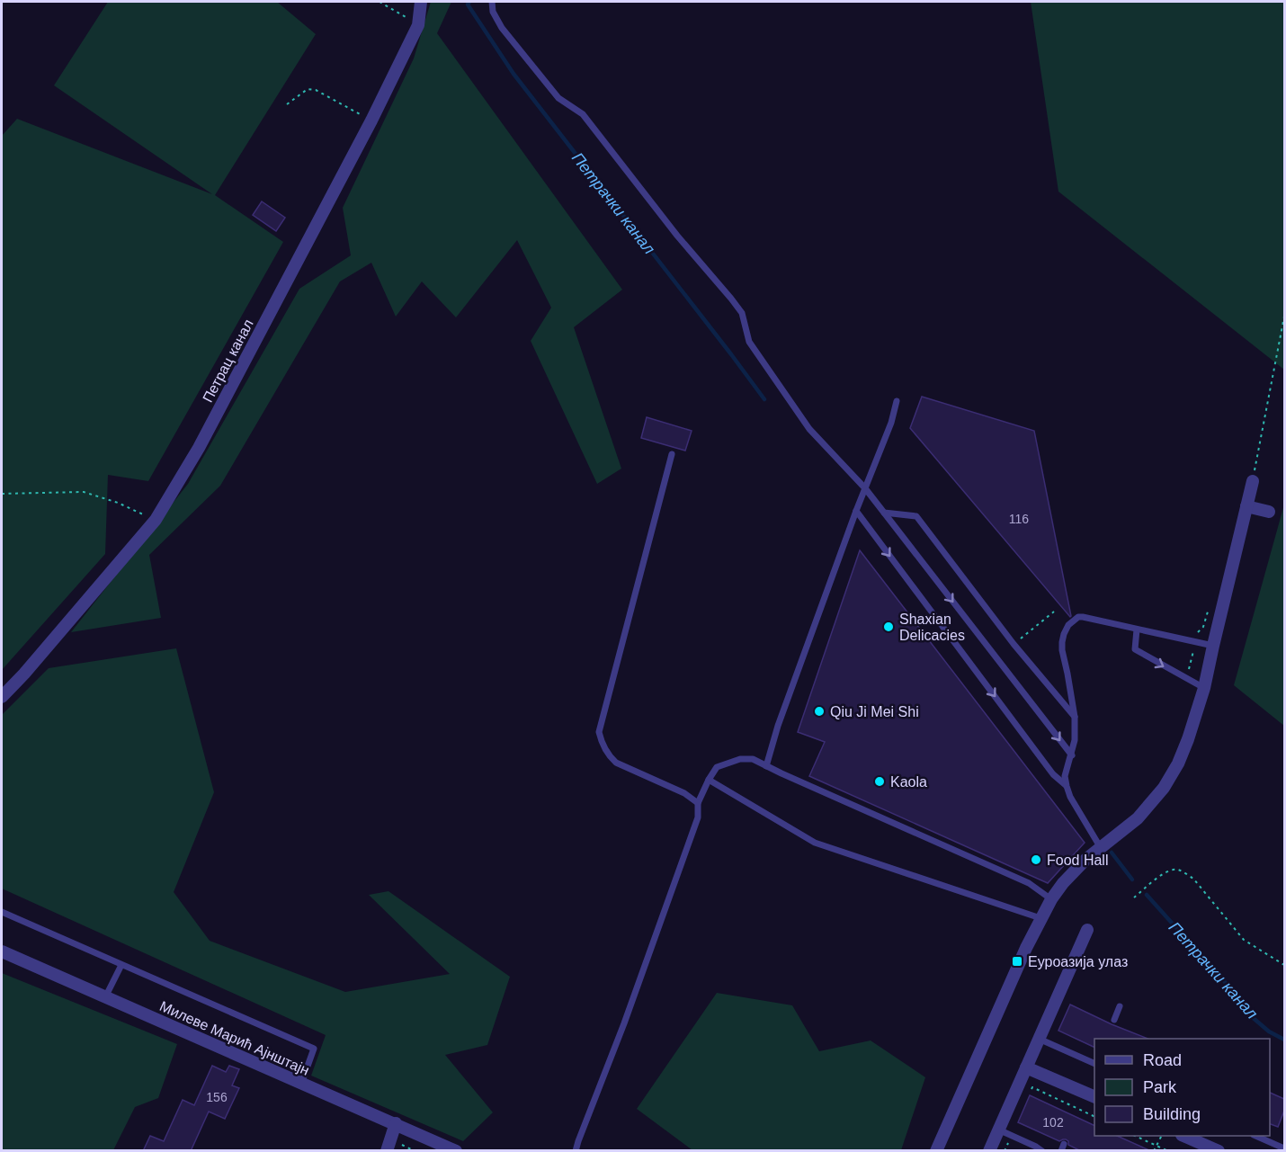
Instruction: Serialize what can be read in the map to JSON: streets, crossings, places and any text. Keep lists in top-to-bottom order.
{
  "streets": {
    "street": ["Петрац канал", "Милеве Марић Ајнштајн"]
  },
  "water": ["Петрачки канал"],
  "places": {
    "other": [
      "Shaxian Delicacies",
      "Qiu Ji Mei Shi",
      "Kaola",
      "Food Hall"
    ],
    "transit": ["Еуроазија улаз"]
  },
  "house_numbers": ["116", "156", "102"],
  "legend": ["Road", "Park", "Building"]
}
